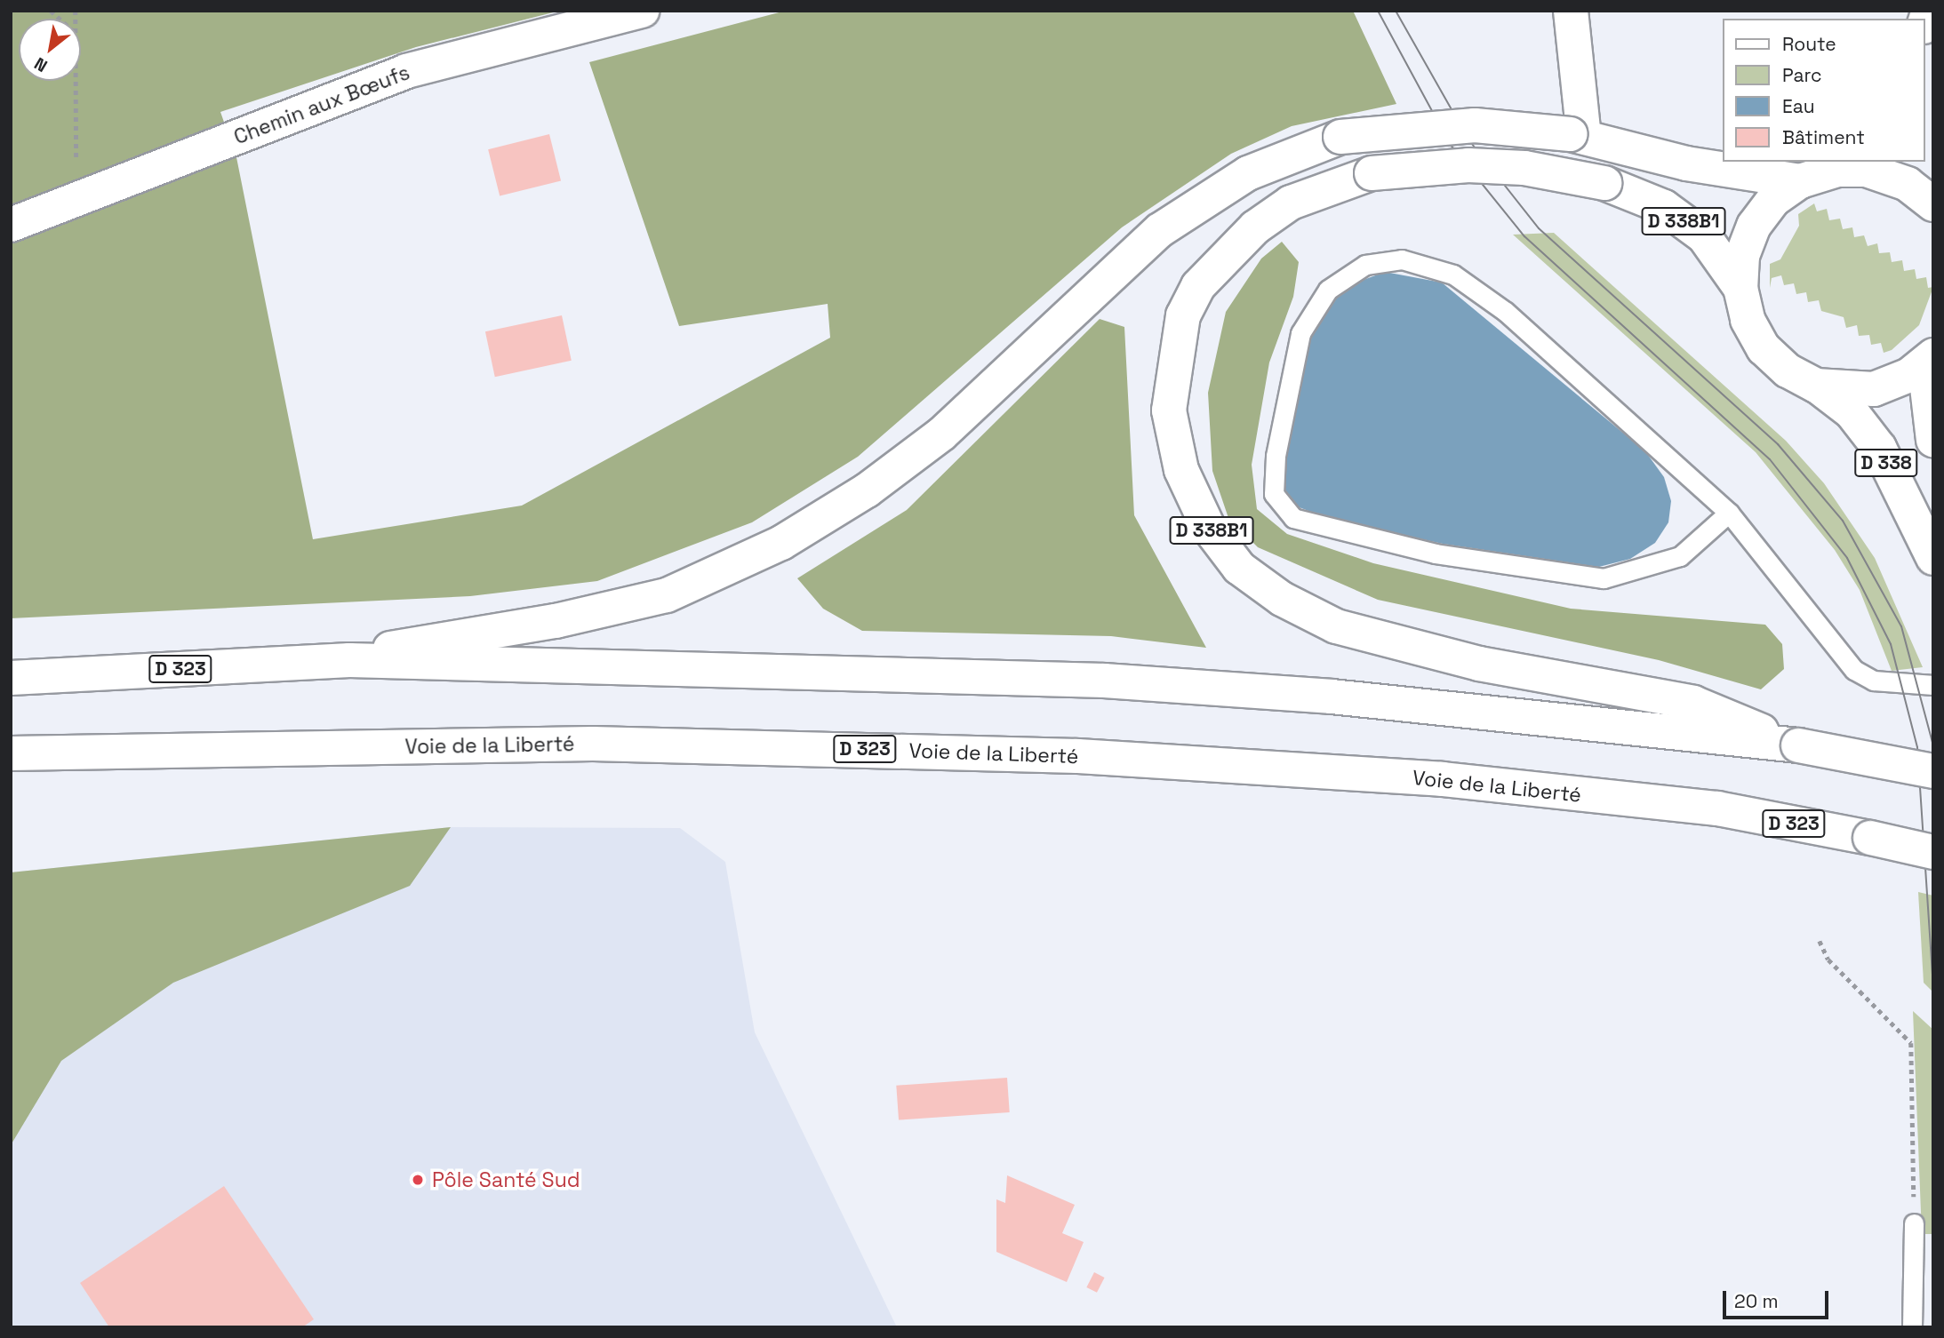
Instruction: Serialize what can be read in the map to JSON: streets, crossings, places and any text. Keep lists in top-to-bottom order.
{
  "streets": {
    "main road": [
      "Chemin aux Bœufs",
      "D 338B1",
      "D 338",
      "D 323",
      "Voie de la Liberté"
    ]
  },
  "crossings": [
    ["D 338B1", "D 323"]
  ],
  "places": ["Pôle Santé Sud"],
  "legend": [
    "Route",
    "Parc",
    "Eau",
    "Bâtiment"
  ],
  "scale_bar": "20 m",
  "north": "bottom left"
}
